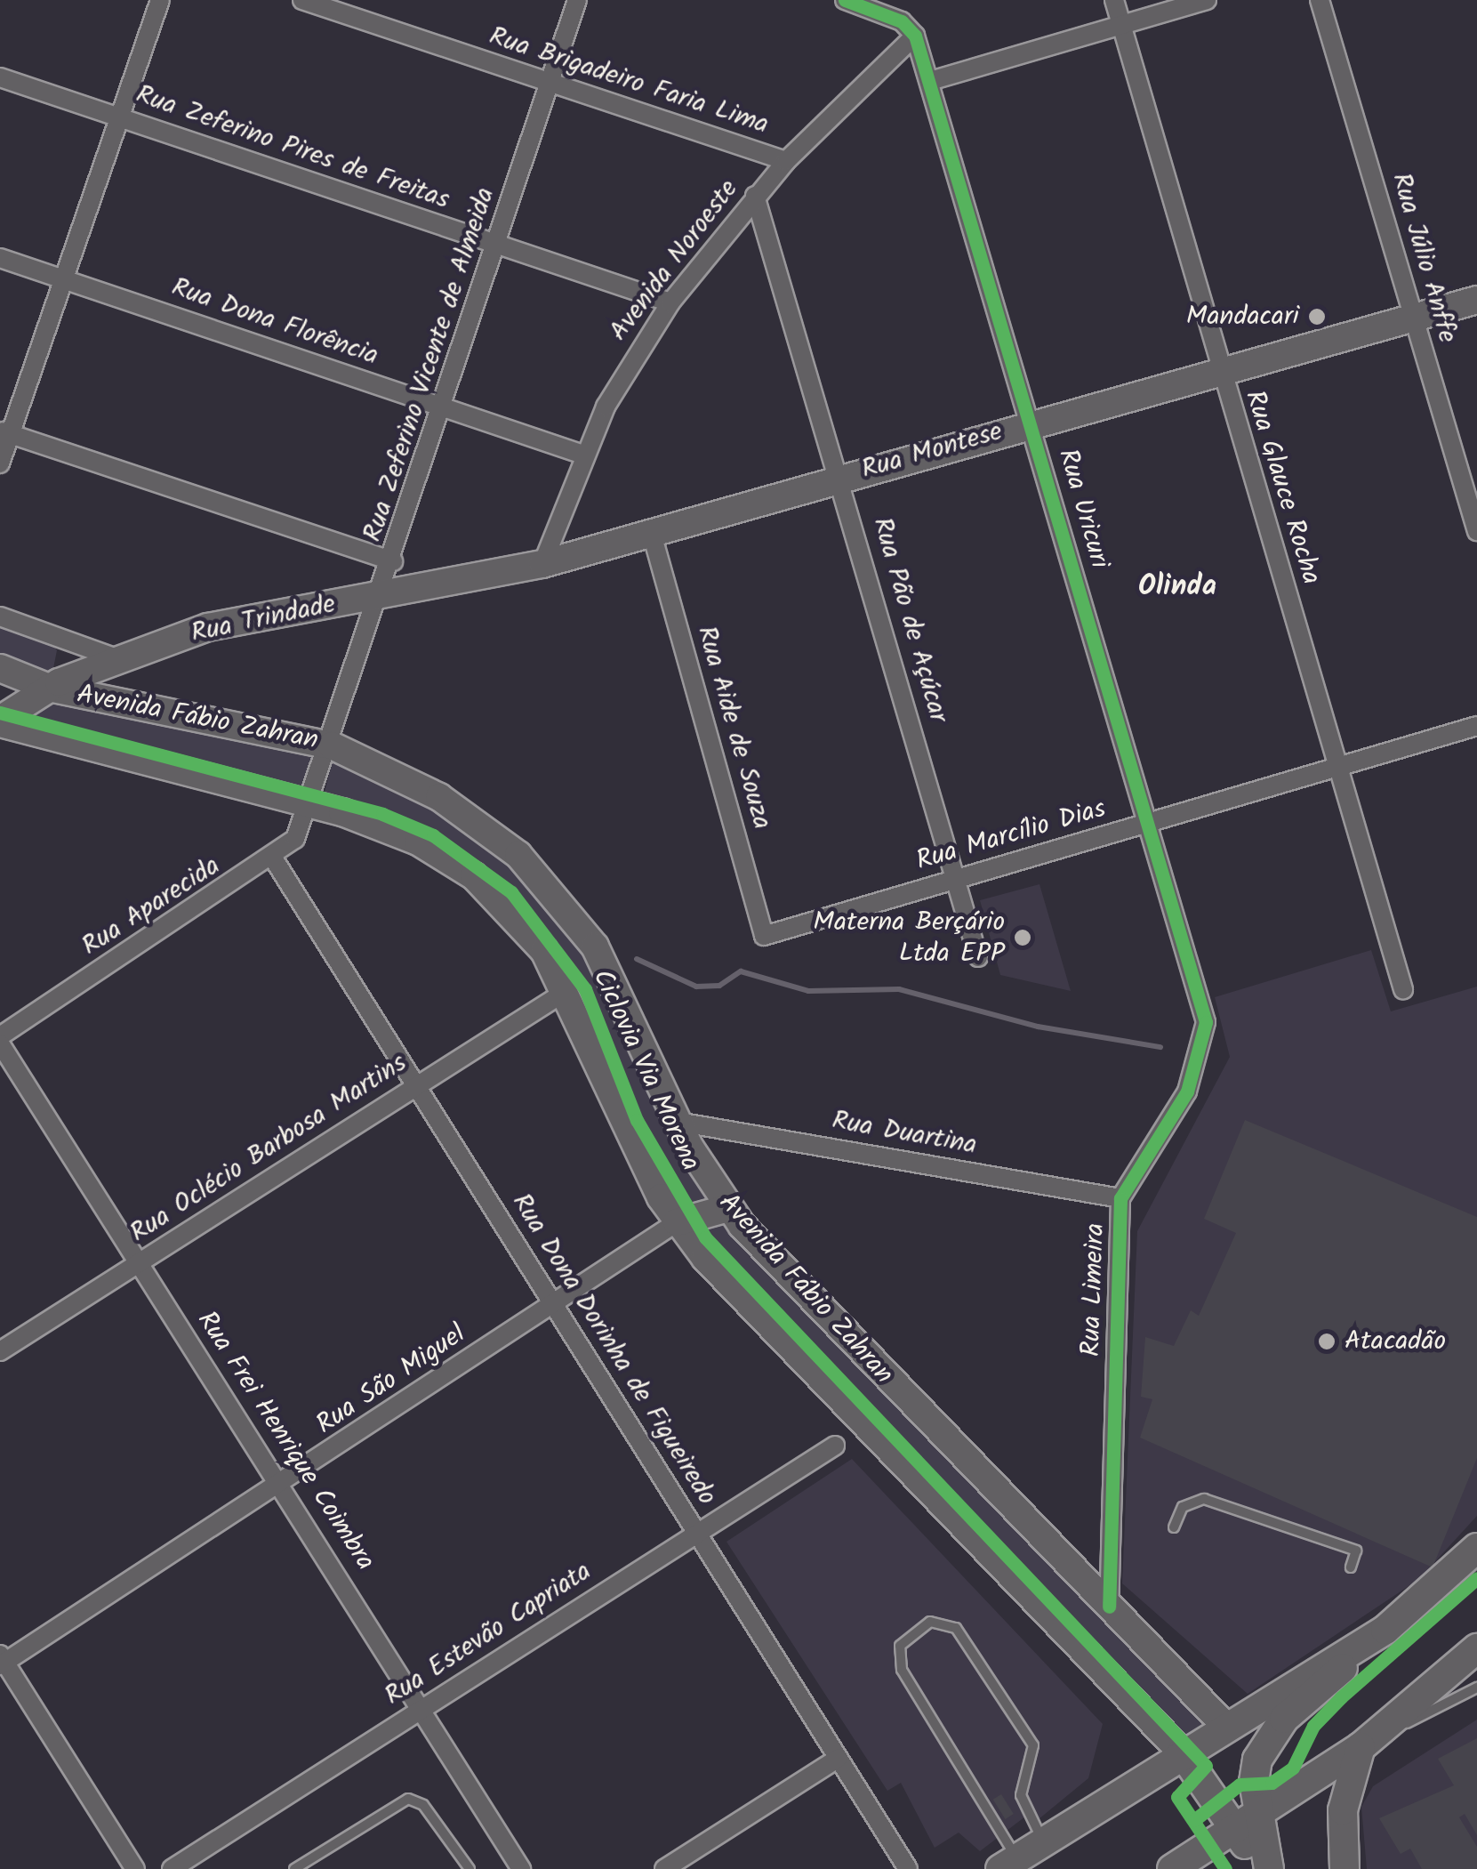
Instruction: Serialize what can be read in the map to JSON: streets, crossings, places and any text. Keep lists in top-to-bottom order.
{
  "streets": {
    "main road": ["Rua Montese", "Rua Trindade", "Avenida Fábio Zahran"],
    "street": [
      "Rua Brigadeiro Faria Lima",
      "Rua Zeferino Pires de Freitas",
      "Rua Júlio Anffe",
      "Avenida Noroeste",
      "Rua Dona Florência",
      "Rua Zeferino Vicente de Almeida",
      "Rua Glauce Rocha",
      "Rua Uricuri",
      "Rua Pão de Açúcar",
      "Rua Aide de Souza",
      "Rua Marcílio Dias",
      "Rua Aparecida",
      "Rua Duartina",
      "Rua Oclécio Barbosa Martins",
      "Rua Limeira",
      "Rua Dona Dorinha de Figueiredo",
      "Rua São Miguel",
      "Rua Frei Henrique Coimbra",
      "Rua Estevão Capriata"
    ],
    "cycle path": ["Ciclovia Via Morena"]
  },
  "crossings": [
    ["Rua Brigadeiro Faria Lima", "Avenida Noroeste"],
    ["Rua Brigadeiro Faria Lima", "Rua Zeferino Vicente de Almeida"],
    ["Rua Zeferino Pires de Freitas", "Avenida Noroeste"],
    ["Rua Zeferino Pires de Freitas", "Rua Zeferino Vicente de Almeida"],
    ["Rua Júlio Anffe", "Rua Montese"],
    ["Avenida Noroeste", "Rua Dona Florência"],
    ["Avenida Noroeste", "Rua Montese"],
    ["Avenida Noroeste", "Rua Uricuri"],
    ["Avenida Noroeste", "Rua Trindade"],
    ["Avenida Noroeste", "Rua Pão de Açúcar"],
    ["Rua Dona Florência", "Rua Zeferino Vicente de Almeida"],
    ["Rua Zeferino Vicente de Almeida", "Rua Trindade"],
    ["Rua Zeferino Vicente de Almeida", "Avenida Fábio Zahran"],
    ["Rua Zeferino Vicente de Almeida", "Rua Aparecida"],
    ["Rua Montese", "Rua Glauce Rocha"],
    ["Rua Montese", "Rua Uricuri"],
    ["Rua Montese", "Rua Trindade"],
    ["Rua Montese", "Rua Pão de Açúcar"],
    ["Rua Montese", "Rua Aide de Souza"],
    ["Rua Glauce Rocha", "Rua Marcílio Dias"],
    ["Rua Uricuri", "Rua Marcílio Dias"],
    ["Rua Uricuri", "Rua Limeira"],
    ["Rua Trindade", "Avenida Fábio Zahran"],
    ["Rua Pão de Açúcar", "Rua Marcílio Dias"],
    ["Avenida Fábio Zahran", "Rua Aparecida"],
    ["Avenida Fábio Zahran", "Rua Duartina"],
    ["Avenida Fábio Zahran", "Rua Oclécio Barbosa Martins"],
    ["Avenida Fábio Zahran", "Rua Limeira"],
    ["Avenida Fábio Zahran", "Rua São Miguel"],
    ["Rua Aide de Souza", "Rua Marcílio Dias"],
    ["Rua Aparecida", "Rua Dona Dorinha de Figueiredo"],
    ["Rua Duartina", "Rua Limeira"],
    ["Rua Oclécio Barbosa Martins", "Rua Dona Dorinha de Figueiredo"],
    ["Rua Oclécio Barbosa Martins", "Rua Frei Henrique Coimbra"],
    ["Rua Dona Dorinha de Figueiredo", "Rua São Miguel"],
    ["Rua Dona Dorinha de Figueiredo", "Rua Estevão Capriata"],
    ["Rua São Miguel", "Rua Frei Henrique Coimbra"],
    ["Rua Frei Henrique Coimbra", "Rua Estevão Capriata"]
  ],
  "districts": ["Olinda"],
  "places": ["Mandacari", "Materna Berçário Ltda EPP", "Atacadão"]
}
